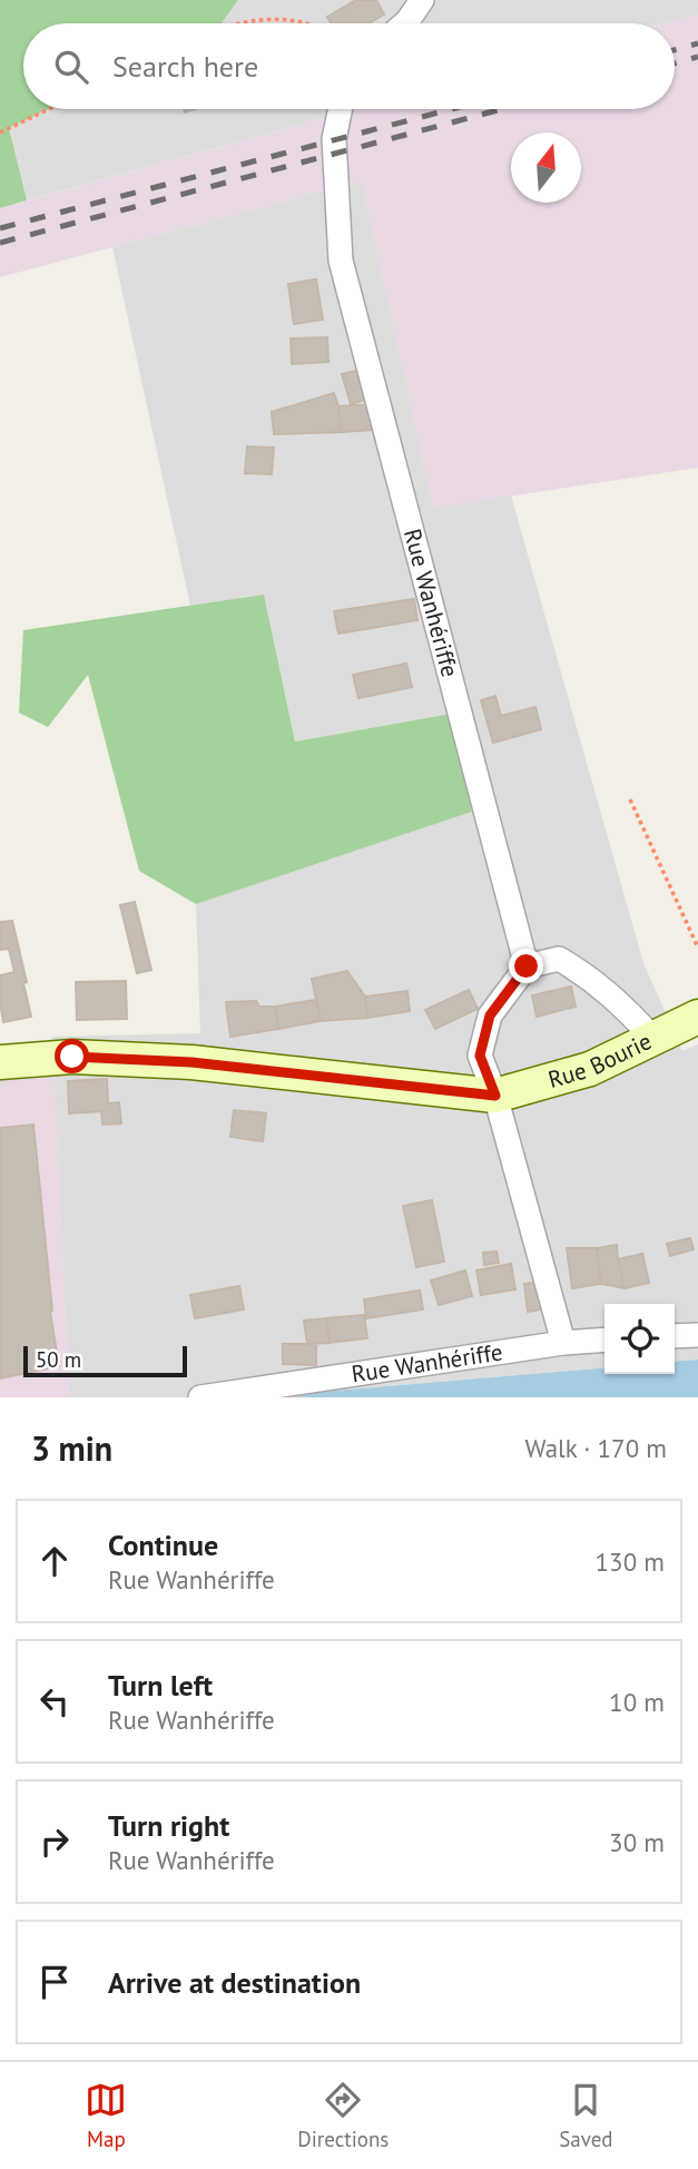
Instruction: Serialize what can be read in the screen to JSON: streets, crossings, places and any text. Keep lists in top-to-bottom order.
{
  "streets": {
    "main road": ["Rue Bourie"],
    "street": ["Rue Wanhériffe"]
  },
  "scale_bar": "50 m",
  "north": "top",
  "page": {
    "search": "Search here",
    "scale": "50 m",
    "heading": ["3 min", "Walk · 170 m"],
    "list": [
      ["Continue", "Rue Wanhériffe", "130 m"],
      ["Turn left", "Rue Wanhériffe", "10 m"],
      ["Turn right", "Rue Wanhériffe", "30 m"],
      "Arrive at destination"
    ],
    "nav": ["Map", "Directions", "Saved"]
  }
}
